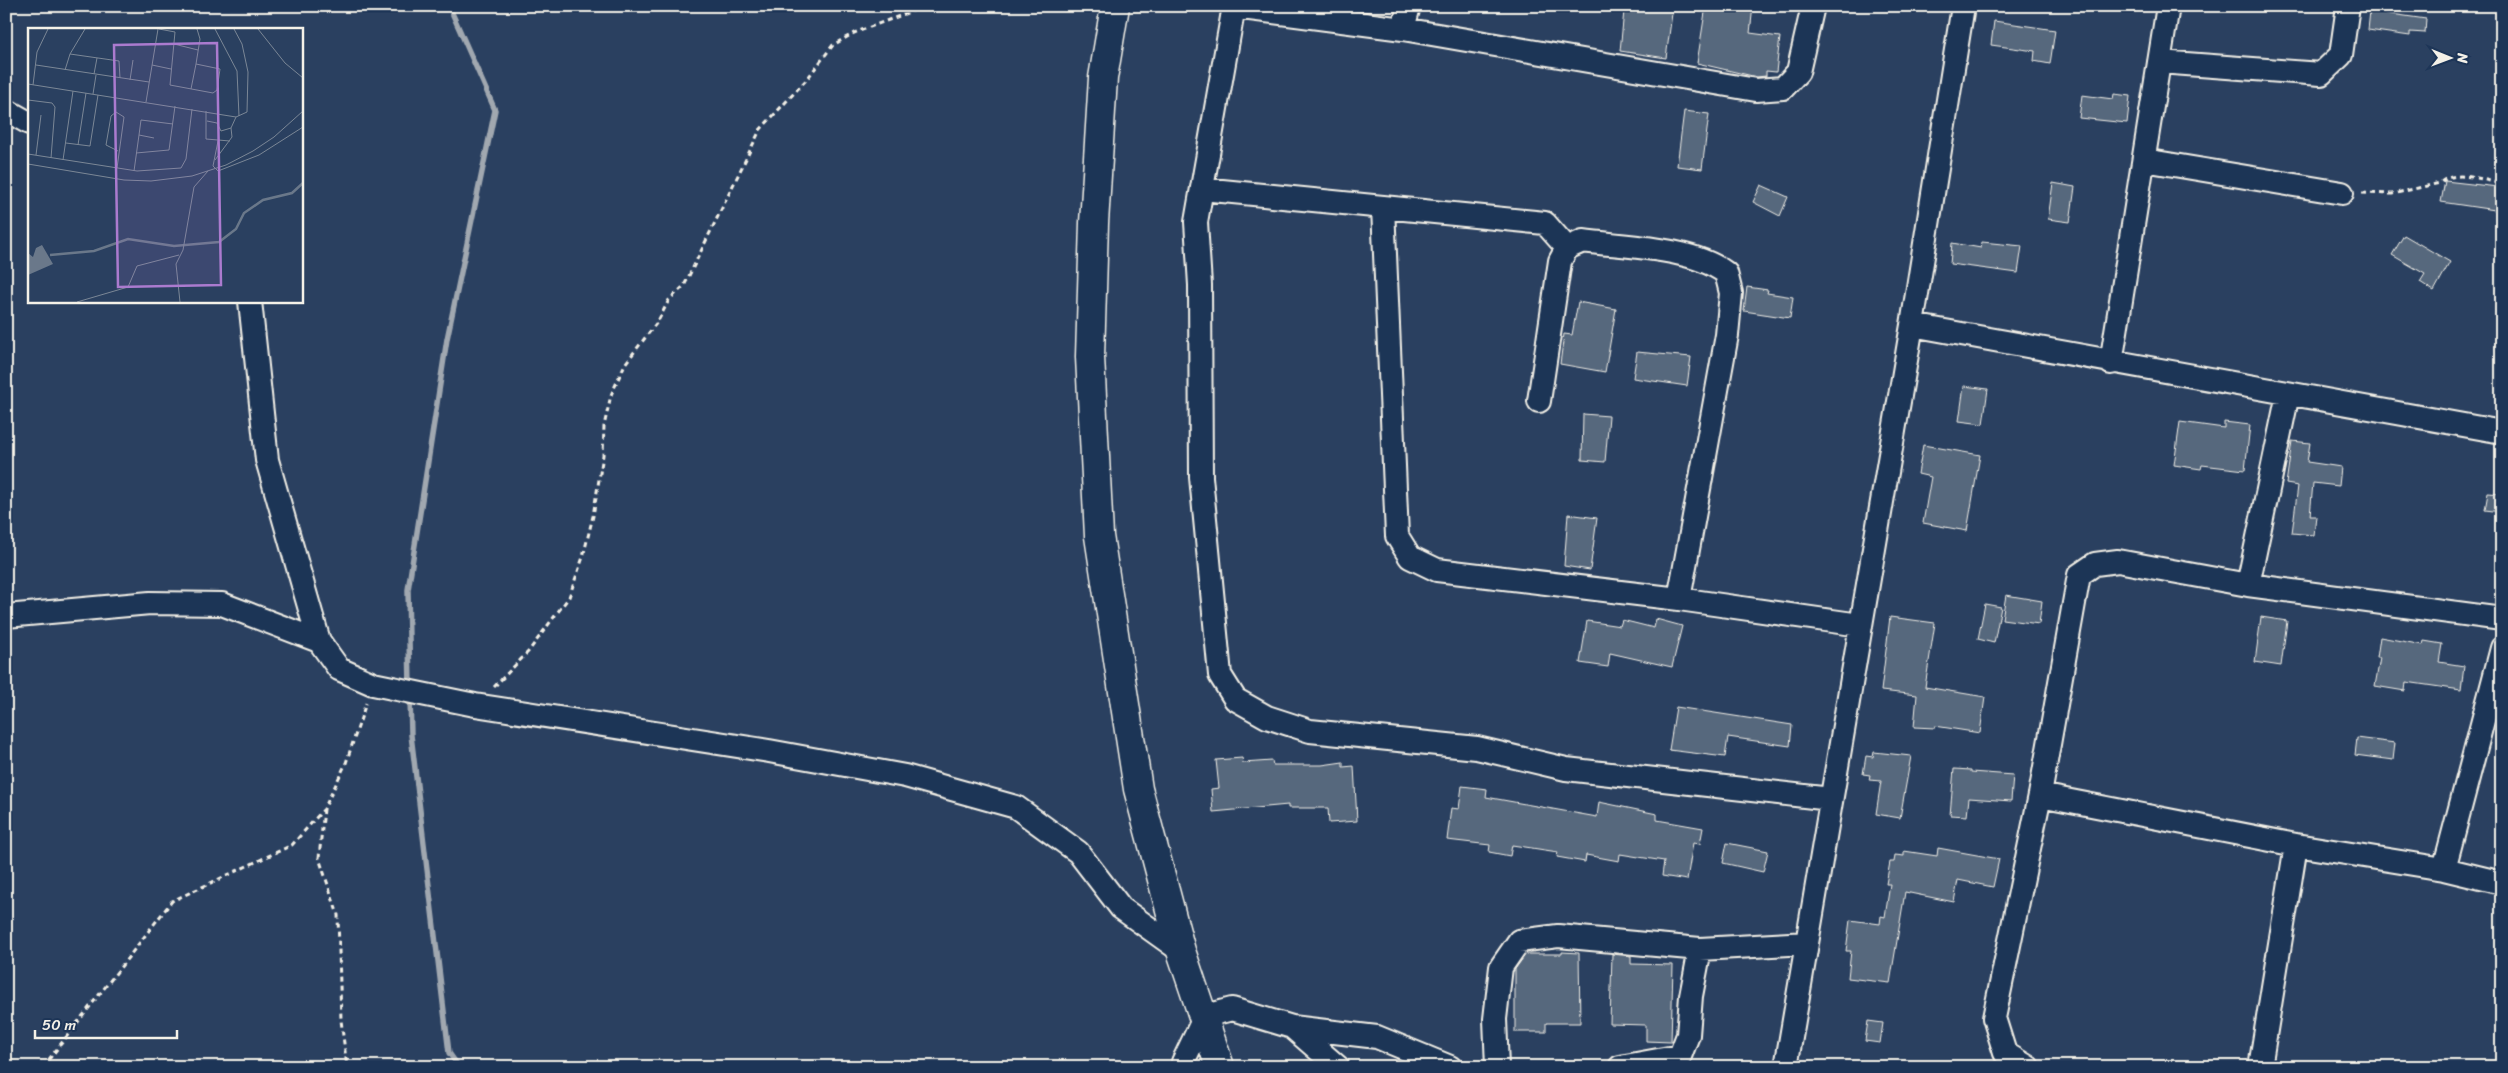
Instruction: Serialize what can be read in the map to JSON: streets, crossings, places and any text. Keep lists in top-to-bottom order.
{
  "scale_bar": "50 m",
  "north": "right"
}
